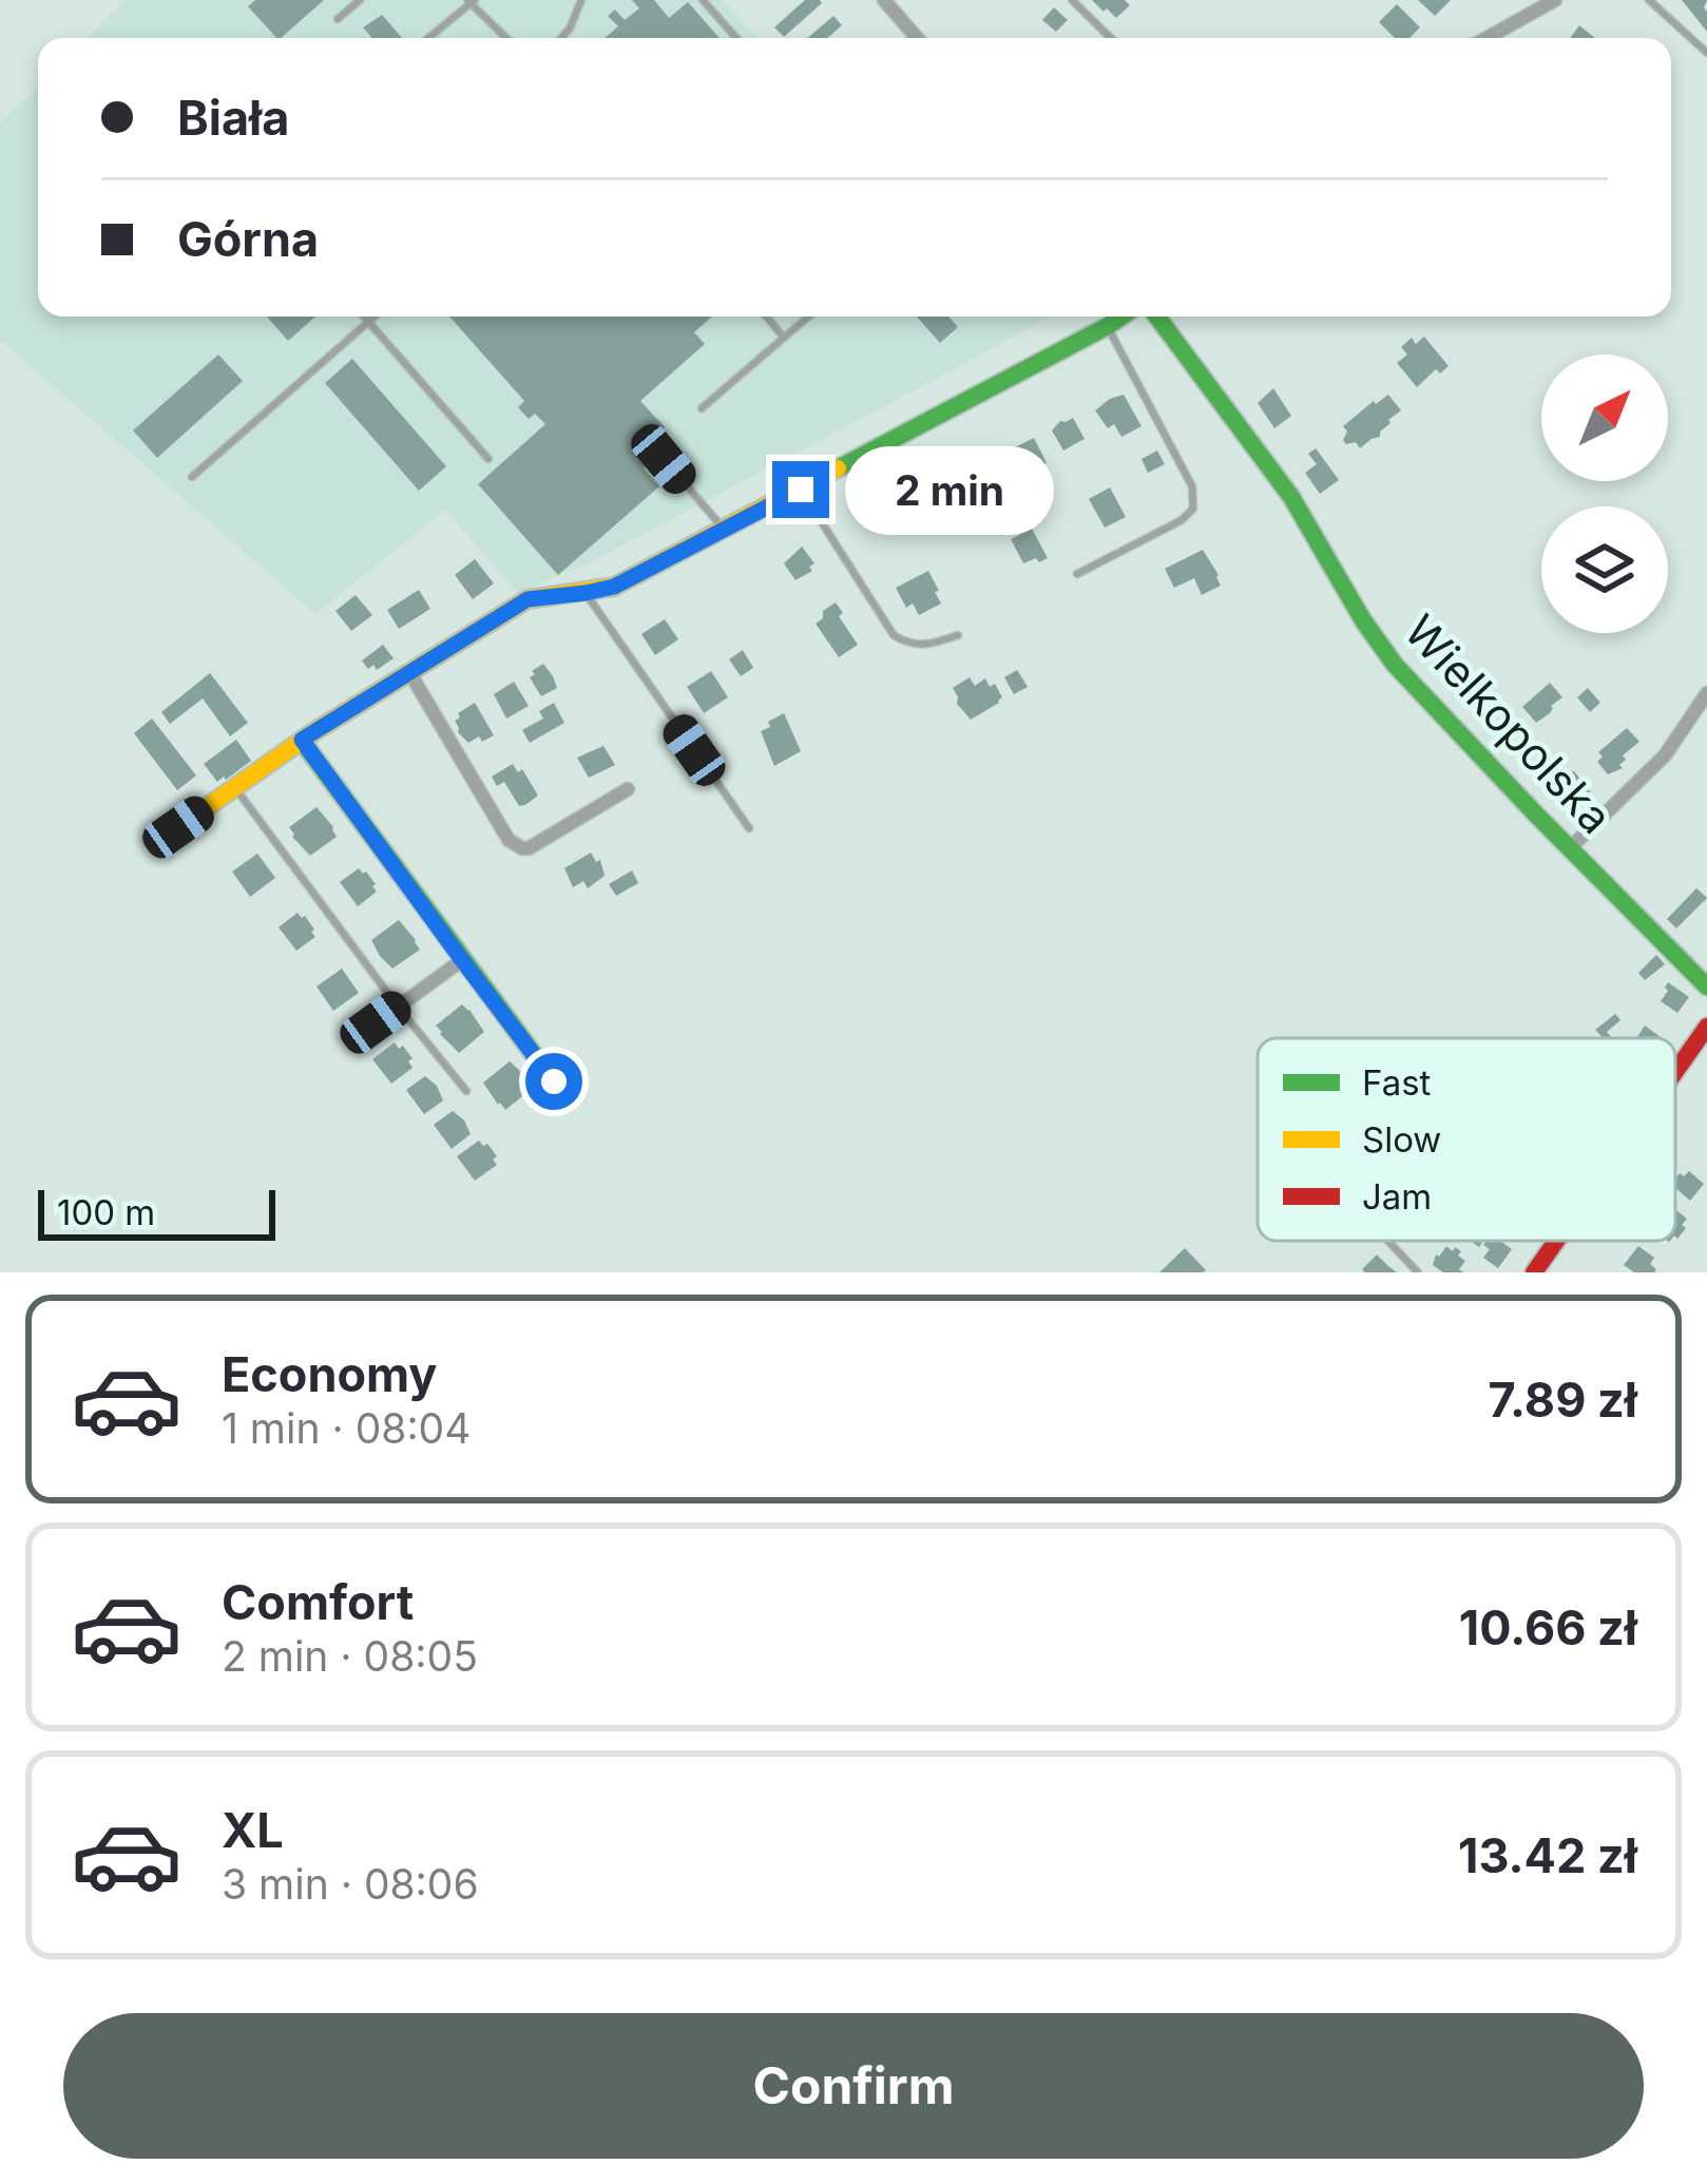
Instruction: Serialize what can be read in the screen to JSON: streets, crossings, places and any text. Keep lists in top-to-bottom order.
{
  "streets": {
    "street": ["Wielkopolska"]
  },
  "legend": ["Fast", "Slow", "Jam"],
  "scale_bar": "100 m",
  "north": "top right",
  "page": {
    "banner": ["Biała", "Górna"],
    "bubble": "2 min",
    "scale": "100 m",
    "list": [
      {
        "name": "Economy",
        "note": "1 min · 08:04",
        "value": "7.89 zł"
      },
      {
        "name": "Comfort",
        "note": "2 min · 08:05",
        "value": "10.66 zł"
      },
      {
        "name": "XL",
        "note": "3 min · 08:06",
        "value": "13.42 zł"
      }
    ],
    "buttons": "Confirm"
  }
}
